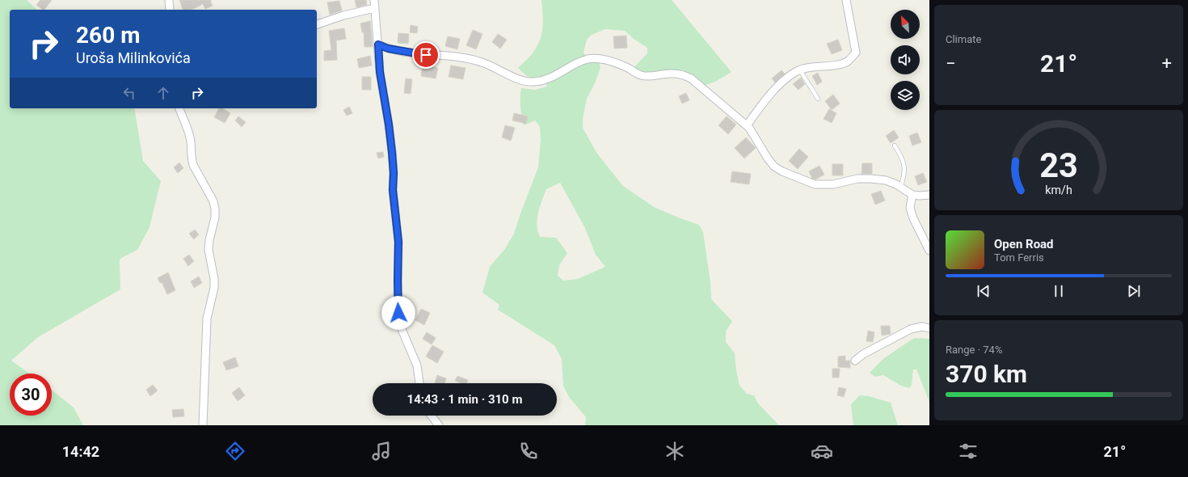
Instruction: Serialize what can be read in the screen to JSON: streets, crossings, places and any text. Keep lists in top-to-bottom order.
{
  "north": "top left",
  "page": {
    "tile": [
      "Climate",
      ["Range · 74%", "370 km"]
    ],
    "turn": ["260 m", "Uroša Milinkovića"],
    "heat": ["−", "21°", "+"],
    "song": ["Open Road", "Tom Ferris"],
    "limit": "30",
    "trip": "14:43 · 1 min · 310 m",
    "tabs": ["14:42", "21°"],
    "gauge": ["23", "km/h"]
  }
}
